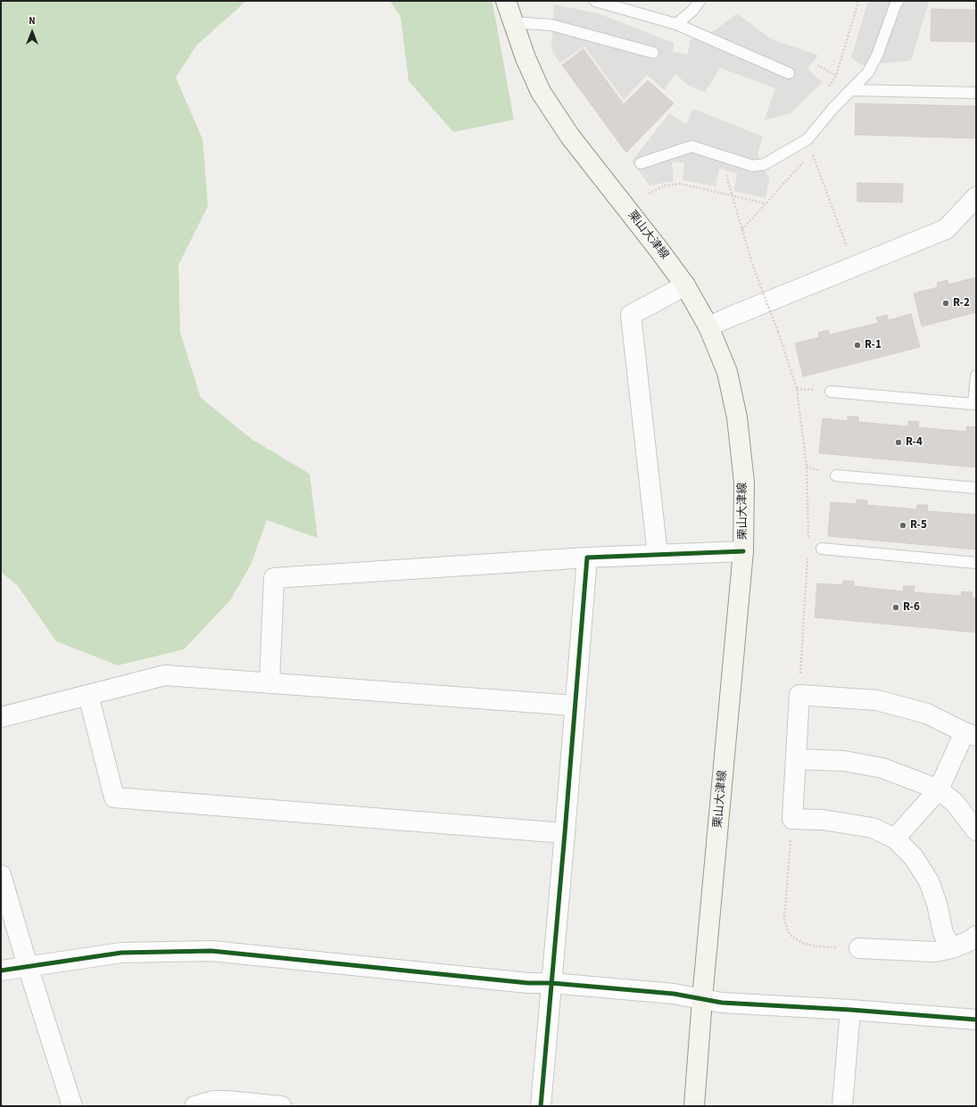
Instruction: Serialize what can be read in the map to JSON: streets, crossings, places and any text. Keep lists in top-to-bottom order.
{
  "streets": {
    "main road": ["栗山大津線"]
  },
  "places": [
    "R-2",
    "R-1",
    "R-4",
    "R-5",
    "R-6"
  ],
  "north": "top"
}
